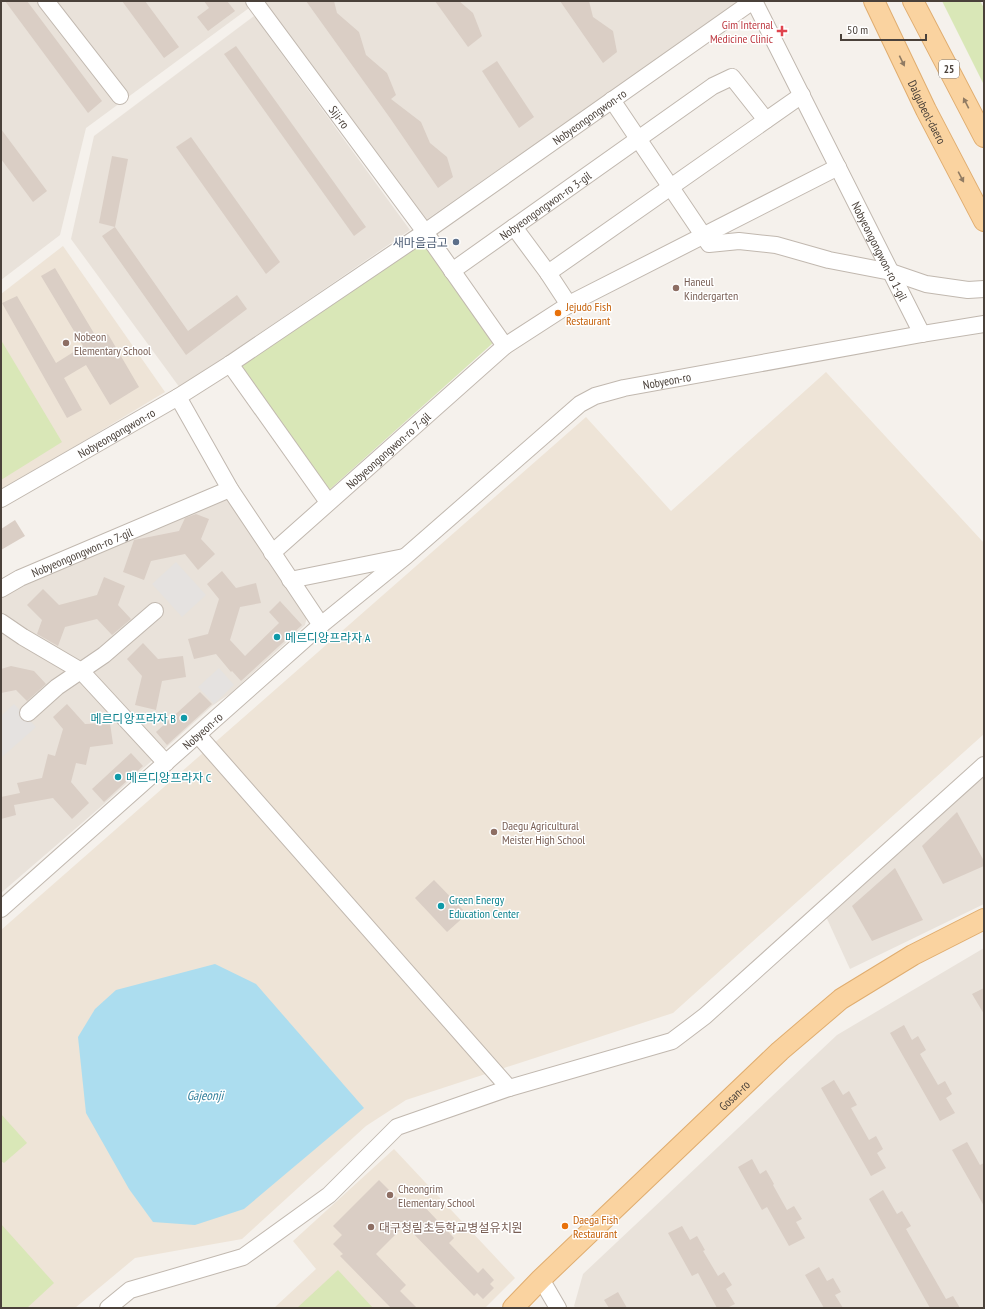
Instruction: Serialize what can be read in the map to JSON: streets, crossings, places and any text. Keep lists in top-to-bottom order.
{
  "streets": {
    "main road": ["25", "Dalgubeol-daero", "Gosan-ro"],
    "street": [
      "Siji-ro",
      "Nobyeongongwon-ro",
      "Nobyeongongwon-ro 3-gil",
      "Nobyeongongwon-ro 1-gil",
      "Nobyeon-ro",
      "Nobyeongongwon-ro 7-gil"
    ]
  },
  "crossings": [
    ["Siji-ro", "Nobyeongongwon-ro"],
    ["Nobyeongongwon-ro", "Nobyeongongwon-ro 1-gil"],
    ["Nobyeongongwon-ro 1-gil", "Nobyeon-ro"]
  ],
  "water": ["Gajeonji"],
  "places": {
    "health": ["Gim Internal Medicine Clinic"],
    "other": [
      "새마을금고",
      "Haneul Kindergarten",
      "Jejudo Fish Restaurant",
      "Nobeon Elementary School",
      "메르디앙프라자 A",
      "메르디앙프라자 B",
      "메르디앙프라자 C",
      "Daegu Agricultural Meister High School",
      "Green Energy Education Center",
      "Cheongrim Elementary School",
      "Daega Fish Restaurant",
      "대구청림초등학교병설유치원"
    ]
  },
  "scale_bar": "50 m"
}
